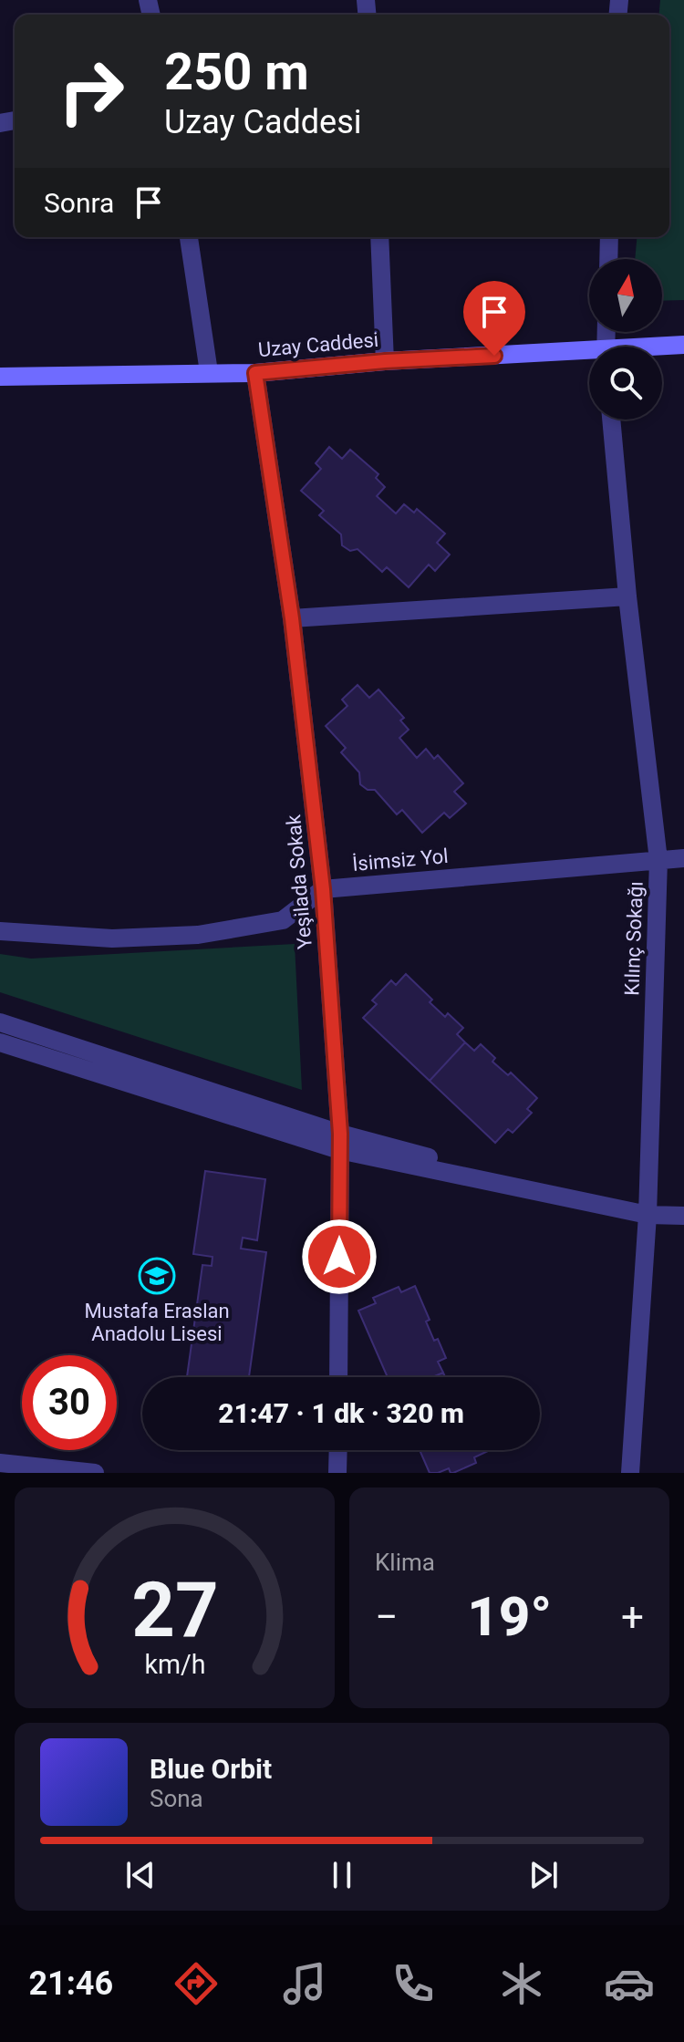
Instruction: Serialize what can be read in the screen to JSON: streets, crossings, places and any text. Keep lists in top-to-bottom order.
{
  "streets": {
    "main road": ["Uzay Caddesi"],
    "street": ["İsimsiz Yol", "Yeşilada Sokak", "Kılınç Sokağı"]
  },
  "crossings": [
    ["Uzay Caddesi", "Yeşilada Sokak"],
    ["İsimsiz Yol", "Yeşilada Sokak"],
    ["İsimsiz Yol", "Kılınç Sokağı"]
  ],
  "places": {
    "school or university": ["Mustafa Eraslan Anadolu Lisesi"]
  },
  "north": "top",
  "page": {
    "turn": ["250 m", "Uzay Caddesi"],
    "then": "Sonra",
    "limit": "30",
    "trip": "21:47 · 1 dk · 320 m",
    "tile": "Klima",
    "heat": ["−", "19°", "+"],
    "song": ["Blue Orbit", "Sona"],
    "tabs": "21:46",
    "gauge": ["27", "km/h"]
  }
}
